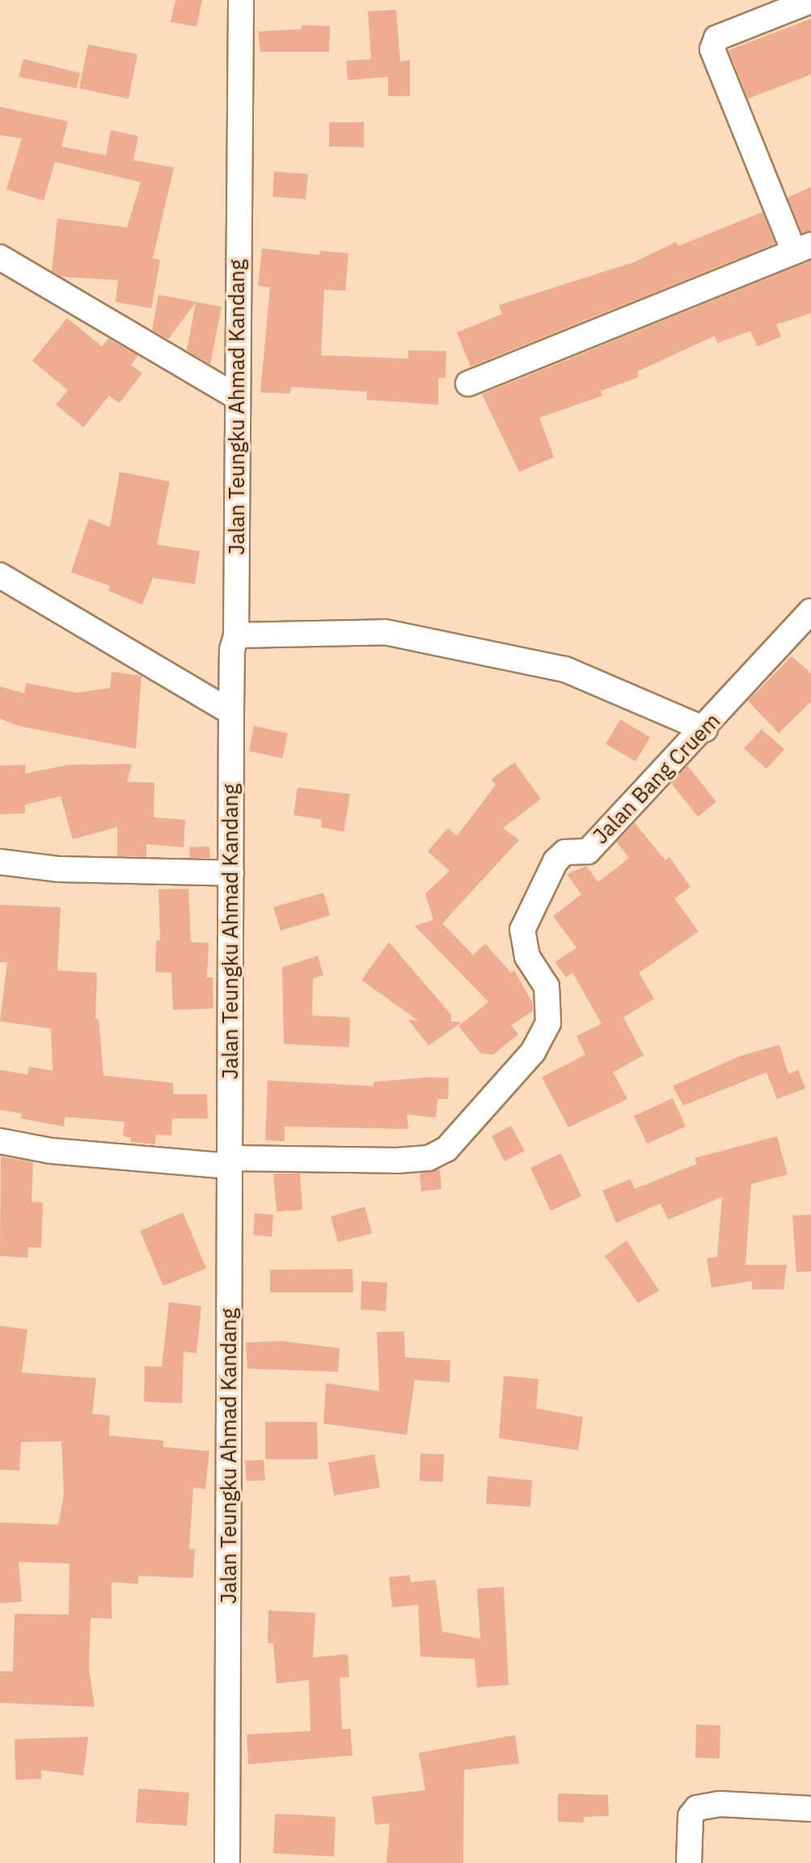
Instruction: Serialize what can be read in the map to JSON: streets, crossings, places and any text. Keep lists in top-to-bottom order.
{
  "streets": {
    "street": ["Jalan Teungku Ahmad Kandang", "Jalan Bang Cruem"]
  },
  "crossings": [
    ["Jalan Teungku Ahmad Kandang", "Jalan Bang Cruem"]
  ]
}
